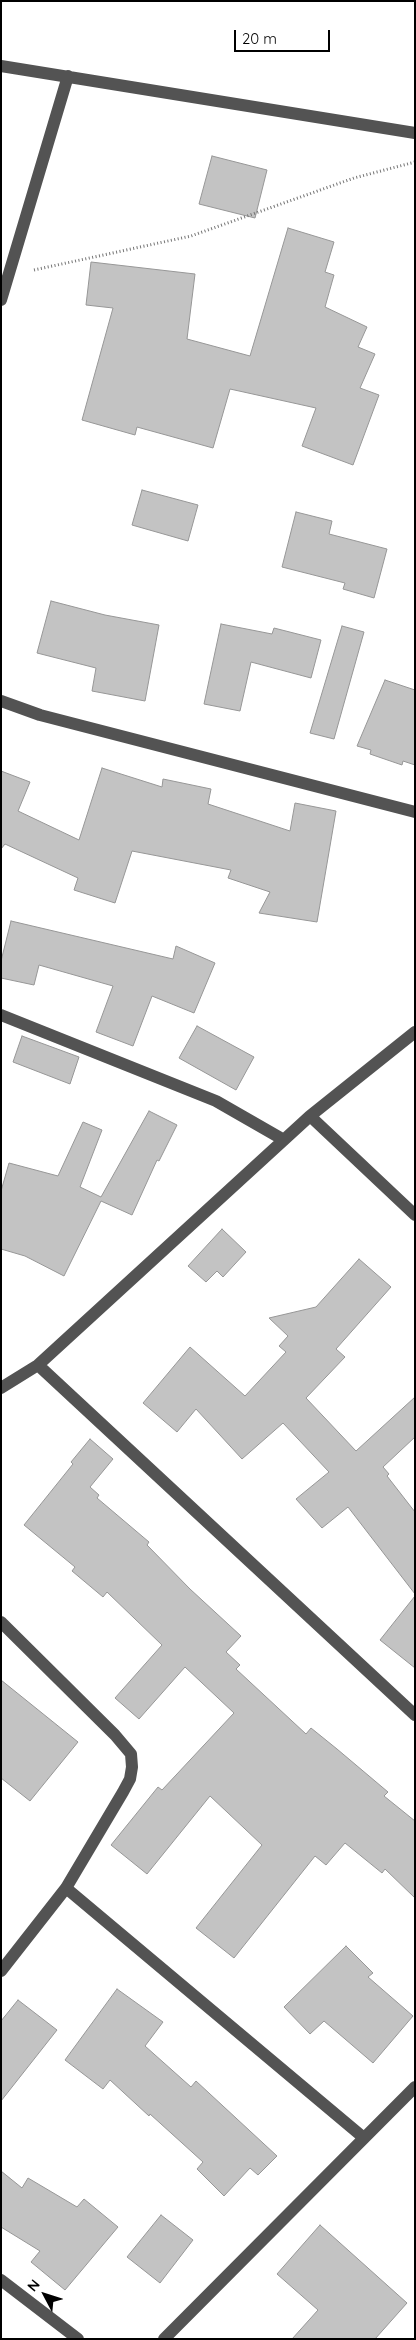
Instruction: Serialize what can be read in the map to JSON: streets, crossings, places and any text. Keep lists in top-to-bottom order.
{
  "scale_bar": "20 m",
  "north": "top left"
}
